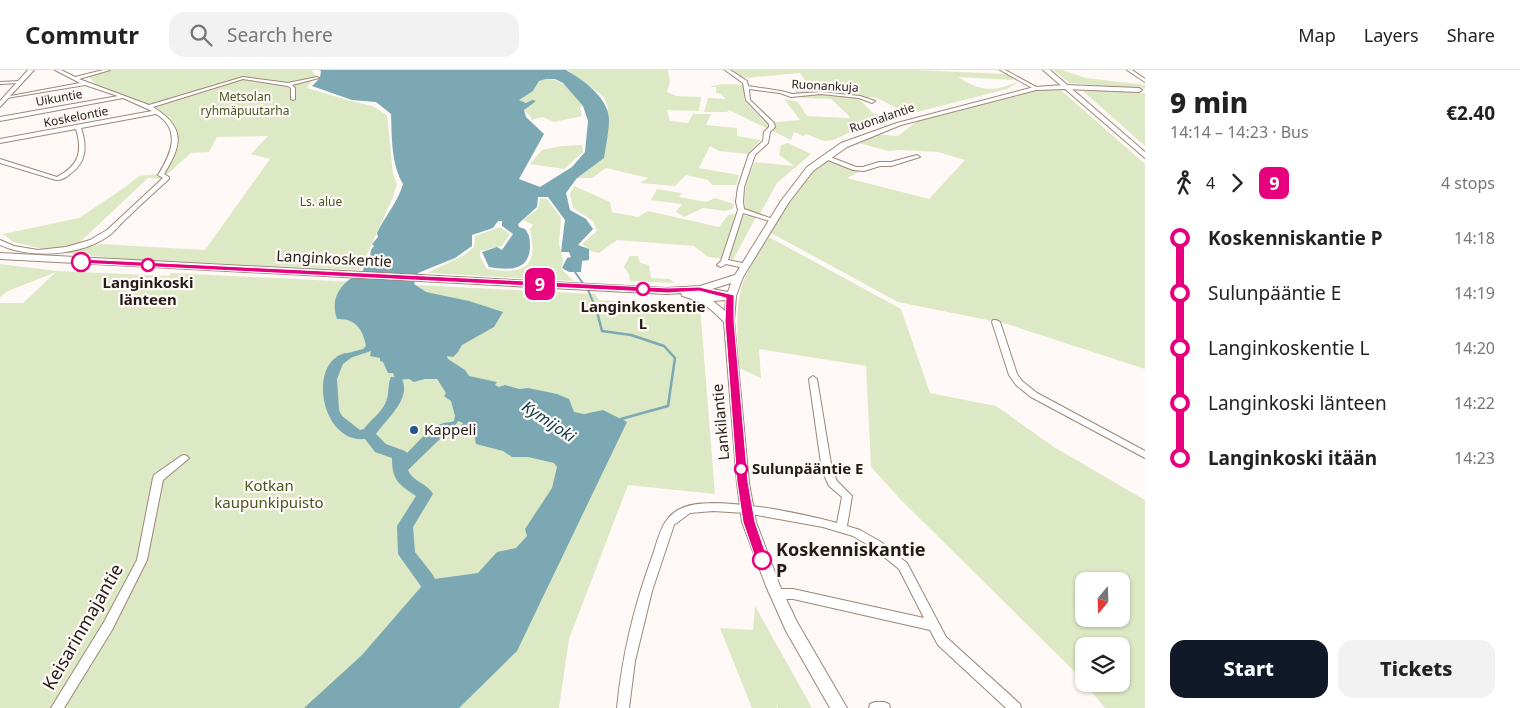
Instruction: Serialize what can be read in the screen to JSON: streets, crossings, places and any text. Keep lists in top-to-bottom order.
{
  "streets": {
    "street": [
      "Ruonankuja",
      "Uikuntie",
      "Koskelontie",
      "Ruonalantie",
      "Langinkoskentie",
      "Lankilantie",
      "Keisarinmajantie"
    ]
  },
  "crossings": [
    ["Ruonalantie", "Langinkoskentie"],
    ["Ruonalantie", "Lankilantie"],
    ["Langinkoskentie", "Lankilantie"]
  ],
  "water": ["Kymijoki"],
  "parks": ["Metsolan ryhmäpuutarha", "Ls. alue", "Kotkan kaupunkipuisto"],
  "places": [
    "Langinkoski länteen",
    "Langinkoskentie L",
    "Kappeli",
    "Sulunpääntie E",
    "Koskenniskantie P"
  ],
  "lines": ["bus line 9"],
  "north": "bottom",
  "page": {
    "header": "Commutr",
    "search": "Search here",
    "nav": ["Map", "Layers", "Share"],
    "on_map": "9",
    "heading": ["9 min", "14:14 – 14:23 · Bus", "€2.40"],
    "legs": ["4", "9", "4 stops"],
    "list": [
      {
        "name": "Koskenniskantie P",
        "value": "14:18"
      },
      {
        "name": "Sulunpääntie E",
        "value": "14:19"
      },
      {
        "name": "Langinkoskentie L",
        "value": "14:20"
      },
      {
        "name": "Langinkoski länteen",
        "value": "14:22"
      },
      {
        "name": "Langinkoski itään",
        "value": "14:23"
      }
    ],
    "buttons": ["Start", "Tickets"]
  }
}
